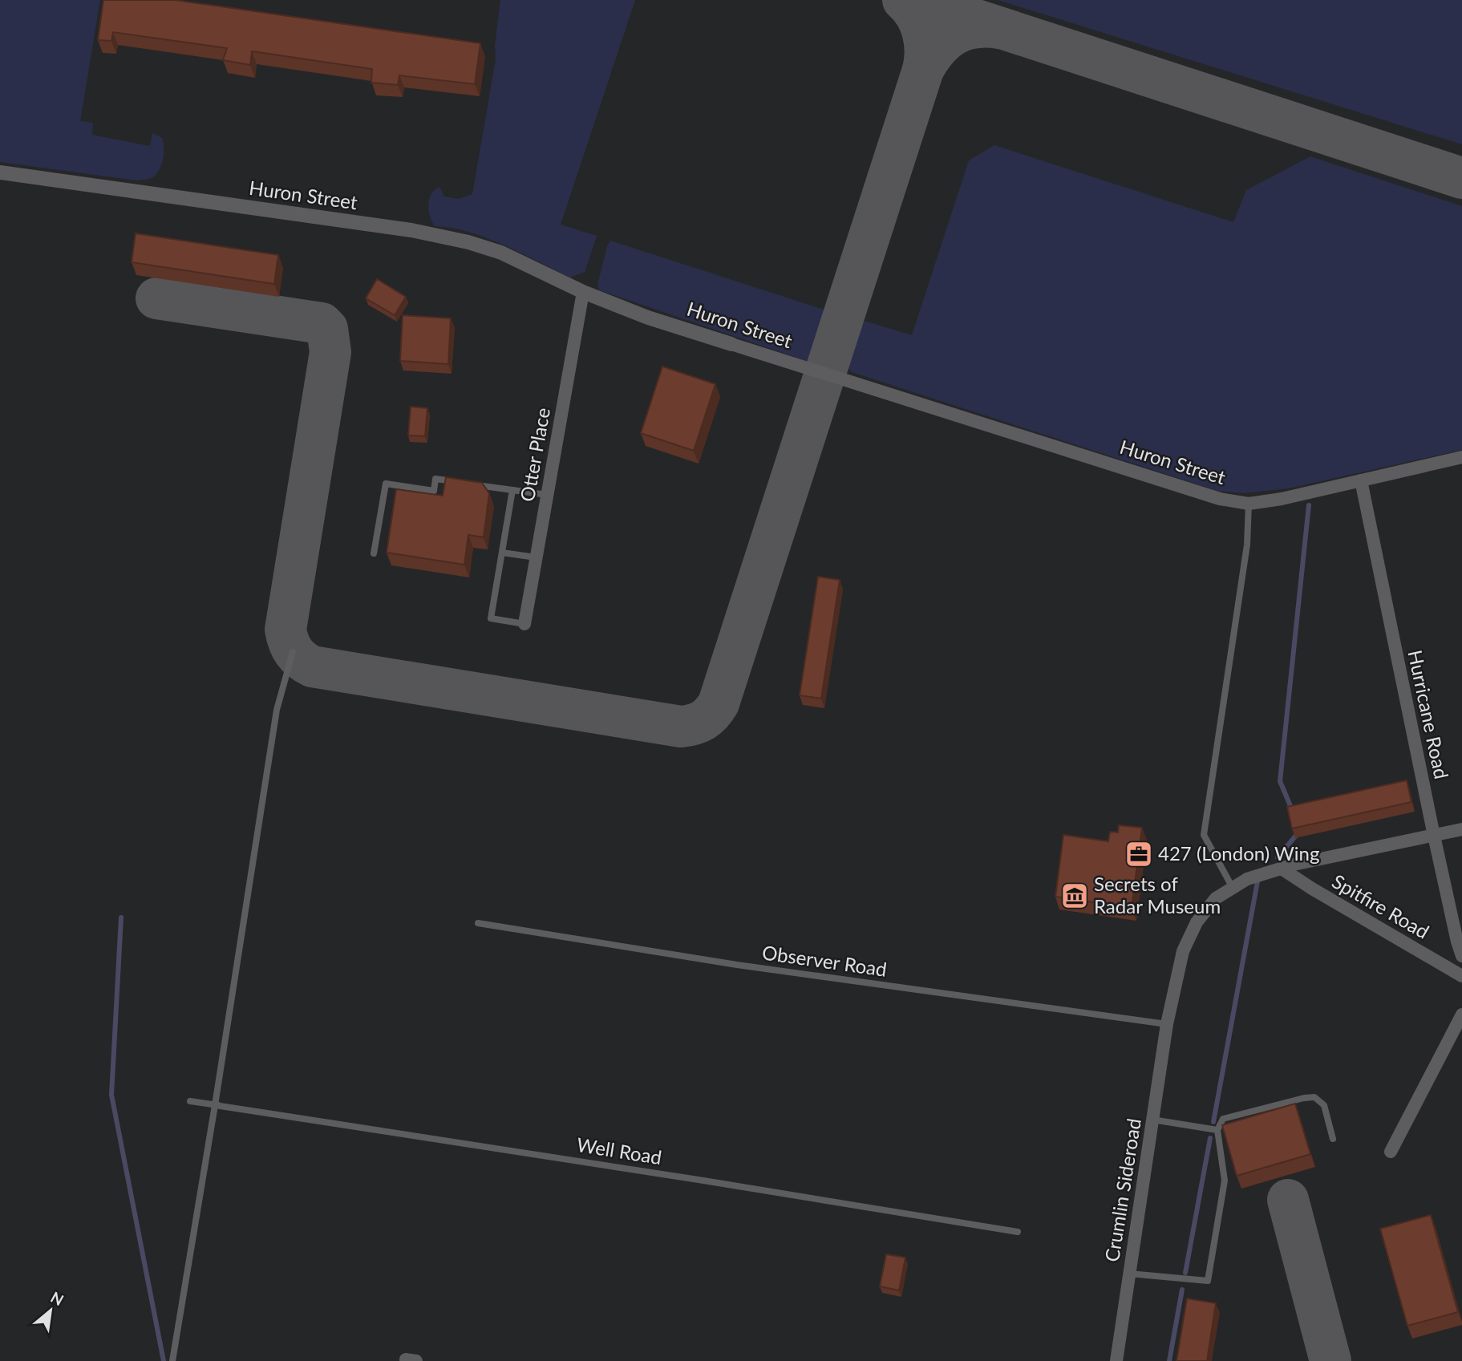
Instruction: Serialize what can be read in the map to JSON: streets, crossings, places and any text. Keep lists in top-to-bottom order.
{
  "streets": {
    "street": [
      "Huron Street",
      "Otter Place",
      "Hurricane Road",
      "Spitfire Road",
      "Crumlin Sideroad"
    ],
    "lane": ["Observer Road", "Well Road"]
  },
  "crossings": [
    ["Huron Street", "Otter Place"],
    ["Huron Street", "Hurricane Road"],
    ["Hurricane Road", "Crumlin Sideroad"],
    ["Spitfire Road", "Crumlin Sideroad"],
    ["Observer Road", "Crumlin Sideroad"]
  ],
  "places": {
    "office": ["427 (London) Wing"],
    "museum": ["Secrets of Radar Museum"]
  },
  "north": "top right"
}
